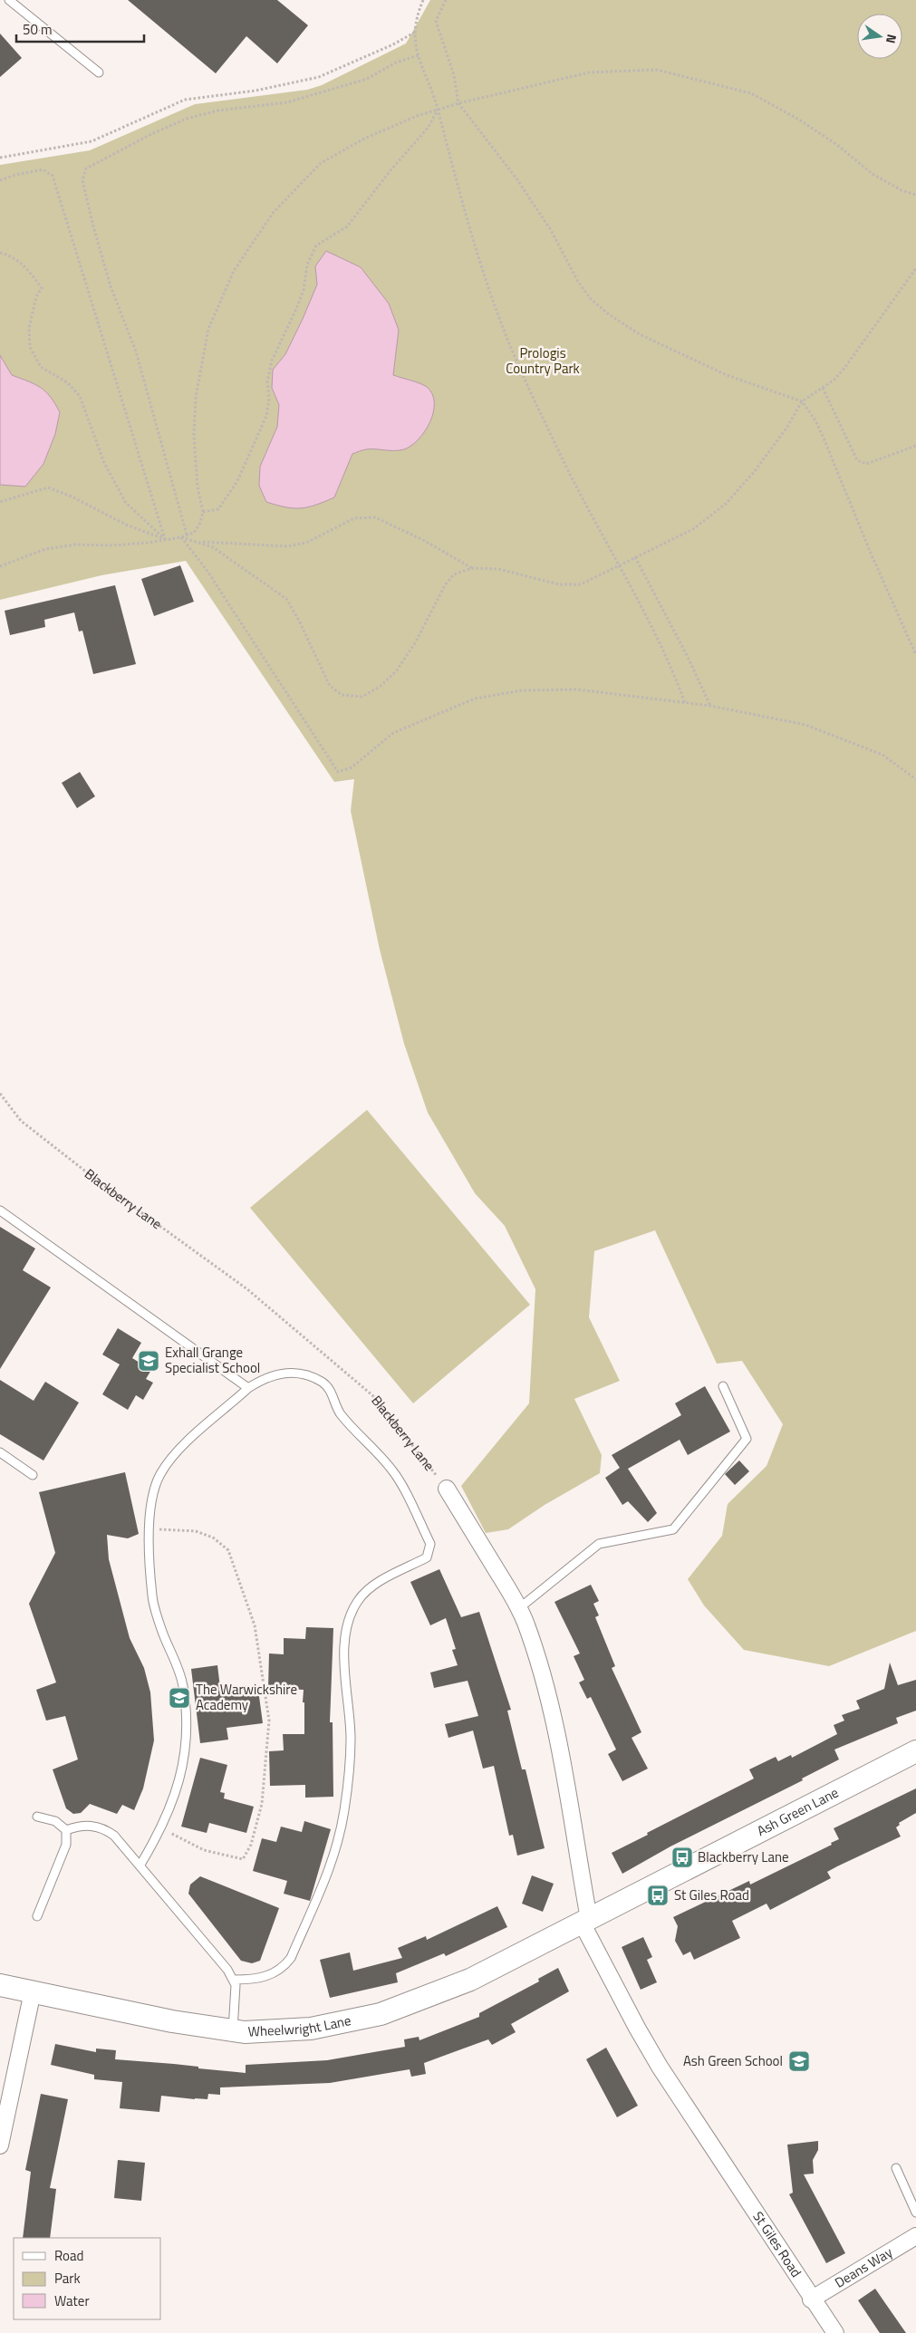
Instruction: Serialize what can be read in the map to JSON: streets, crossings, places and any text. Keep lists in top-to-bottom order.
{
  "streets": {
    "street": [
      "Ash Green Lane",
      "Wheelwright Lane",
      "St Giles Road",
      "Deans Way"
    ],
    "path": ["Blackberry Lane"]
  },
  "crossings": [
    ["Ash Green Lane", "Wheelwright Lane"],
    ["Ash Green Lane", "St Giles Road"],
    ["Wheelwright Lane", "St Giles Road"],
    ["St Giles Road", "Deans Way"]
  ],
  "parks": ["Prologis Country Park"],
  "places": {
    "school or university": ["Exhall Grange Specialist School", "The Warwickshire Academy", "Ash Green School"],
    "bus stop": ["Blackberry Lane", "St Giles Road"]
  },
  "legend": ["Road", "Park", "Water"],
  "scale_bar": "50 m",
  "north": "right"
}
